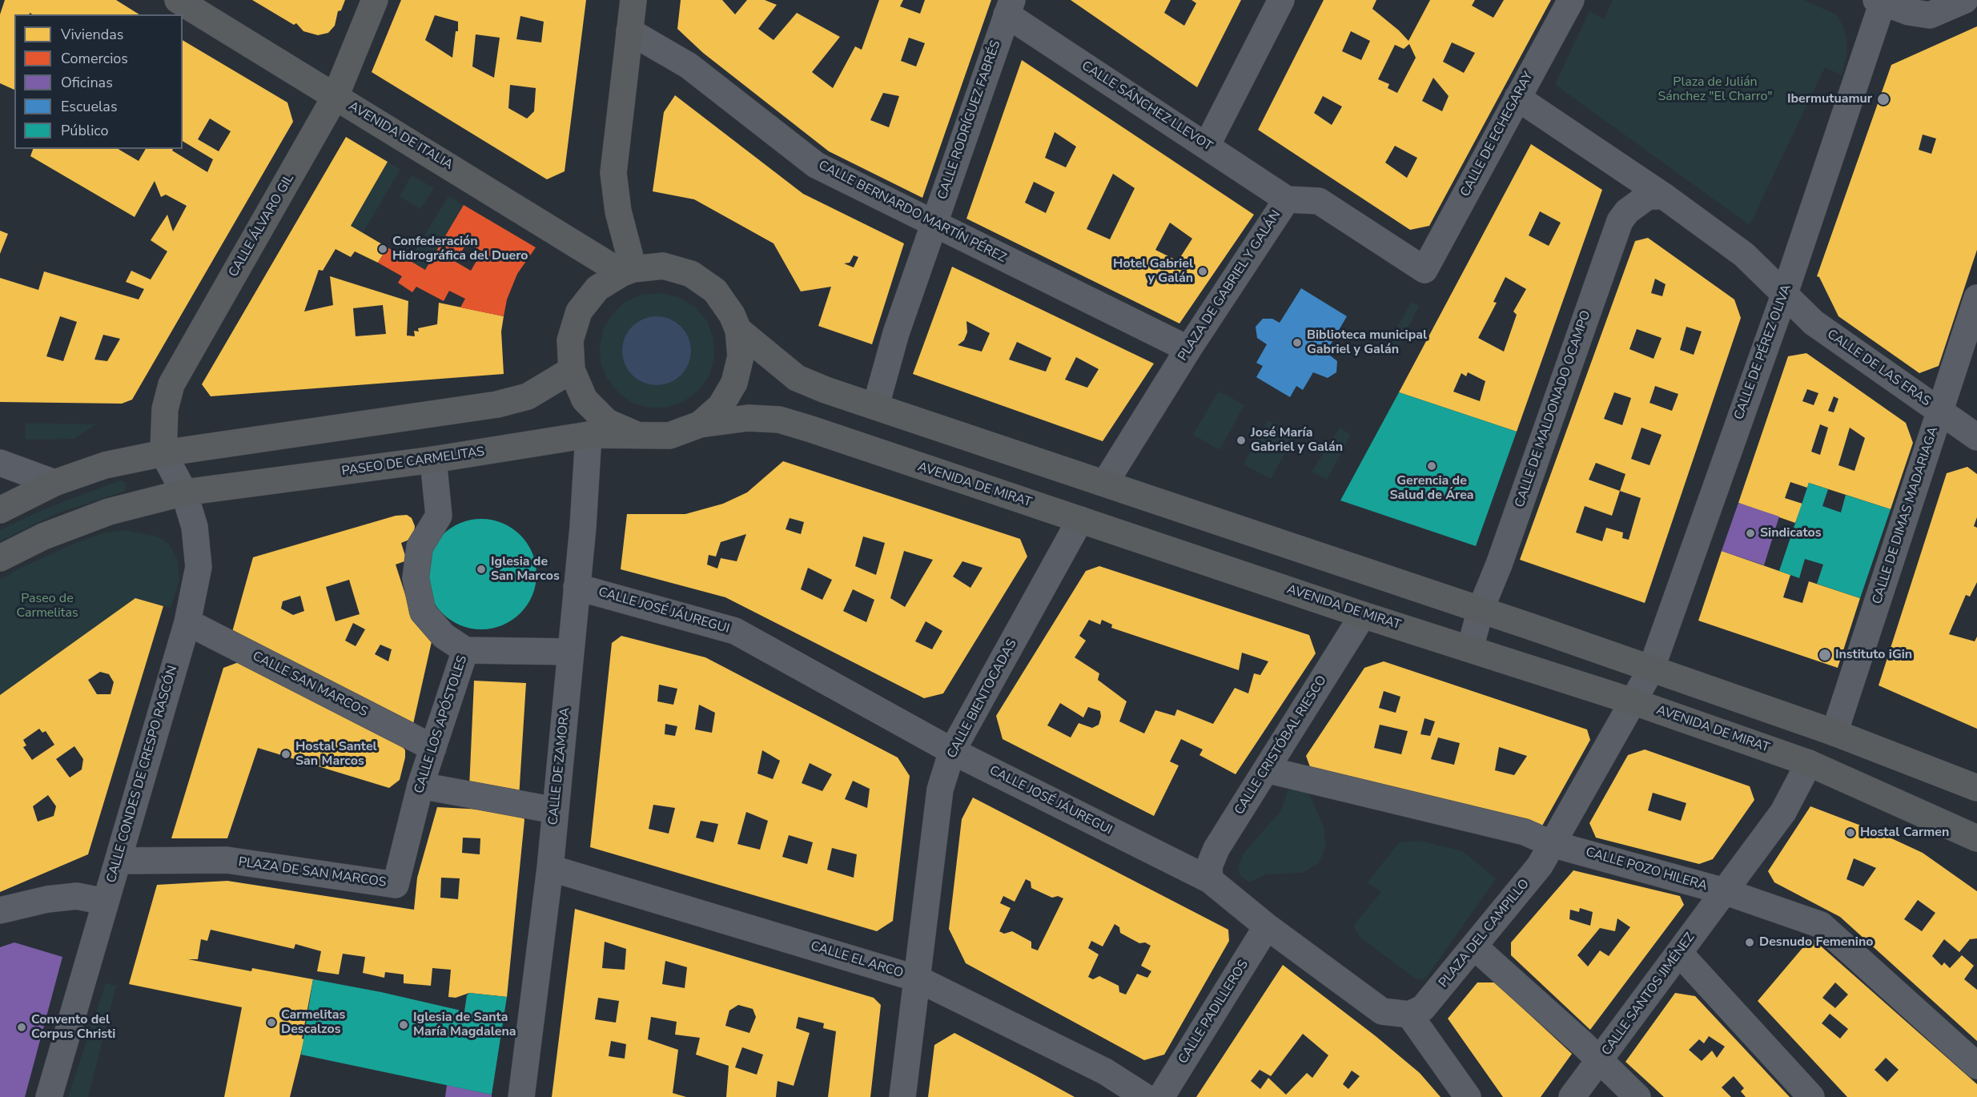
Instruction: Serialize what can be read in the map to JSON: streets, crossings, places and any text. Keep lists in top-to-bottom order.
{
  "streets": {
    "highway": [
      "AVENIDA DE ITALIA",
      "CALLE ÁLVARO GIL",
      "PASEO DE CARMELITAS",
      "AVENIDA DE MIRAT"
    ],
    "street": [
      "CALLE SÁNCHEZ LLEVOT",
      "CALLE RODRÍGUEZ FABRÉS",
      "CALLE DE ECHEGARAY",
      "CALLE BERNARDO MARTÍN PÉREZ",
      "PLAZA DE GABRIEL Y GALÁN",
      "CALLE DE PÉREZ OLIVA",
      "CALLE DE LAS ERAS",
      "CALLE DE MALDONADO OCAMPO",
      "CALLE DE DIMAS MADARIAGA",
      "CALLE JOSÉ JÁUREGUI",
      "CALLE SAN MARCOS",
      "CALLE BIENTOCADAS",
      "CALLE LOS APÓSTOLES",
      "CALLE CRISTÓBAL RIESCO",
      "CALLE DE ZAMORA",
      "CALLE CONDES DE CRESPO RASCÓN",
      "CALLE POZO HILERA",
      "PLAZA DE SAN MARCOS",
      "PLAZA DEL CAMPILLO",
      "CALLE EL ARCO",
      "CALLE SANTOS JIMÉNEZ",
      "CALLE PADILLEROS"
    ]
  },
  "crossings": [
    ["CALLE SÁNCHEZ LLEVOT", "CALLE RODRÍGUEZ FABRÉS"],
    ["CALLE SÁNCHEZ LLEVOT", "PLAZA DE GABRIEL Y GALÁN"],
    ["CALLE RODRÍGUEZ FABRÉS", "CALLE BERNARDO MARTÍN PÉREZ"],
    ["CALLE DE ECHEGARAY", "PLAZA DE GABRIEL Y GALÁN"],
    ["AVENIDA DE ITALIA", "CALLE ÁLVARO GIL"],
    ["AVENIDA DE ITALIA", "PASEO DE CARMELITAS"],
    ["AVENIDA DE ITALIA", "AVENIDA DE MIRAT"],
    ["CALLE BERNARDO MARTÍN PÉREZ", "PLAZA DE GABRIEL Y GALÁN"],
    ["CALLE ÁLVARO GIL", "CALLE CONDES DE CRESPO RASCÓN"],
    ["CALLE DE PÉREZ OLIVA", "CALLE DE LAS ERAS"],
    ["CALLE DE PÉREZ OLIVA", "AVENIDA DE MIRAT"],
    ["CALLE DE PÉREZ OLIVA", "PLAZA DEL CAMPILLO"],
    ["CALLE DE LAS ERAS", "CALLE DE DIMAS MADARIAGA"],
    ["CALLE DE MALDONADO OCAMPO", "AVENIDA DE MIRAT"],
    ["PASEO DE CARMELITAS", "AVENIDA DE MIRAT"],
    ["PASEO DE CARMELITAS", "CALLE LOS APÓSTOLES"],
    ["PASEO DE CARMELITAS", "CALLE DE ZAMORA"],
    ["PASEO DE CARMELITAS", "CALLE CONDES DE CRESPO RASCÓN"],
    ["AVENIDA DE MIRAT", "CALLE BIENTOCADAS"],
    ["AVENIDA DE MIRAT", "CALLE CRISTÓBAL RIESCO"],
    ["AVENIDA DE MIRAT", "PLAZA DEL CAMPILLO"],
    ["AVENIDA DE MIRAT", "CALLE SANTOS JIMÉNEZ"],
    ["CALLE JOSÉ JÁUREGUI", "CALLE BIENTOCADAS"],
    ["CALLE JOSÉ JÁUREGUI", "CALLE CRISTÓBAL RIESCO"],
    ["CALLE JOSÉ JÁUREGUI", "CALLE DE ZAMORA"],
    ["CALLE JOSÉ JÁUREGUI", "PLAZA DEL CAMPILLO"],
    ["CALLE JOSÉ JÁUREGUI", "CALLE PADILLEROS"],
    ["CALLE SAN MARCOS", "CALLE LOS APÓSTOLES"],
    ["CALLE SAN MARCOS", "CALLE CONDES DE CRESPO RASCÓN"],
    ["CALLE BIENTOCADAS", "CALLE EL ARCO"],
    ["CALLE LOS APÓSTOLES", "CALLE DE ZAMORA"],
    ["CALLE LOS APÓSTOLES", "PLAZA DE SAN MARCOS"],
    ["CALLE CRISTÓBAL RIESCO", "CALLE POZO HILERA"],
    ["CALLE DE ZAMORA", "CALLE EL ARCO"],
    ["CALLE CONDES DE CRESPO RASCÓN", "PLAZA DE SAN MARCOS"],
    ["CALLE POZO HILERA", "PLAZA DEL CAMPILLO"],
    ["CALLE POZO HILERA", "CALLE SANTOS JIMÉNEZ"]
  ],
  "parks": ["Plaza de Julián Sánchez \"El Charro\"", "Paseo de Carmelitas"],
  "places": [
    "Ibermutuamur",
    "Confederación Hidrográfica del Duero",
    "Hotel Gabriel y Galán",
    "Biblioteca municipal Gabriel y Galán",
    "José María Gabriel y Galán",
    "Gerencia de Salud de Área",
    "Sindicatos",
    "Iglesia de San Marcos",
    "Instituto iGin",
    "Hostal Santel San Marcos",
    "Hostal Carmen",
    "Desnudo Femenino",
    "Carmelitas Descalzos",
    "Iglesia de Santa María Magdalena",
    "Convento del Corpus Christi"
  ],
  "legend": [
    "Viviendas",
    "Comercios",
    "Oficinas",
    "Escuelas",
    "Público"
  ]
}
